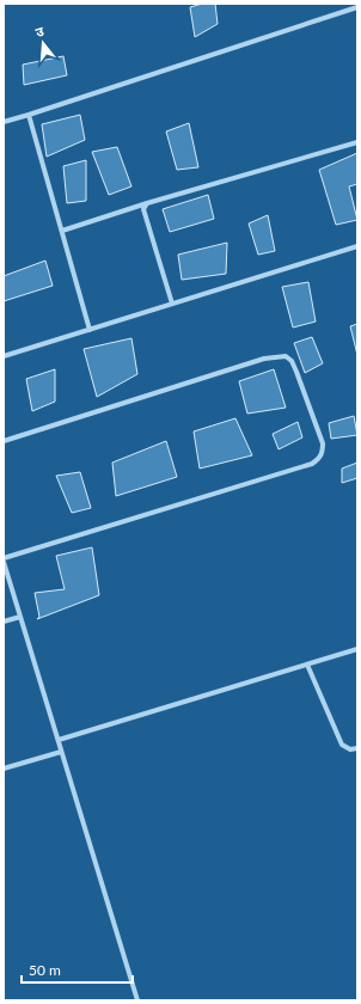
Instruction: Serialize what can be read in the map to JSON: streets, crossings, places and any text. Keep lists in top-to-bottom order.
{
  "scale_bar": "50 m",
  "north": "top"
}
